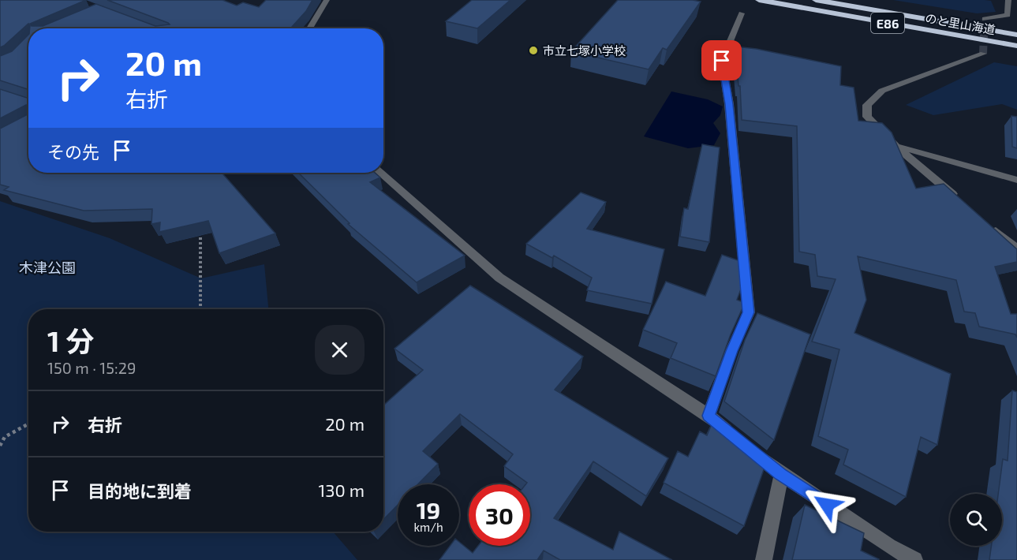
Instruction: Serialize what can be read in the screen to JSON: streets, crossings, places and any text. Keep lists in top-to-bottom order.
{
  "streets": {
    "highway": ["E86", "のと里山海道"]
  },
  "parks": ["木津公園"],
  "places": ["市立七塚小学校"],
  "page": {
    "turn": ["20 m", "右折"],
    "then": "その先",
    "heading": ["1 分", "150 m · 15:29"],
    "list": [
      {
        "name": "右折",
        "value": "20 m"
      },
      {
        "name": "目的地に到着",
        "value": "130 m"
      }
    ],
    "speed": "19 km/h",
    "limit": "30"
  }
}
